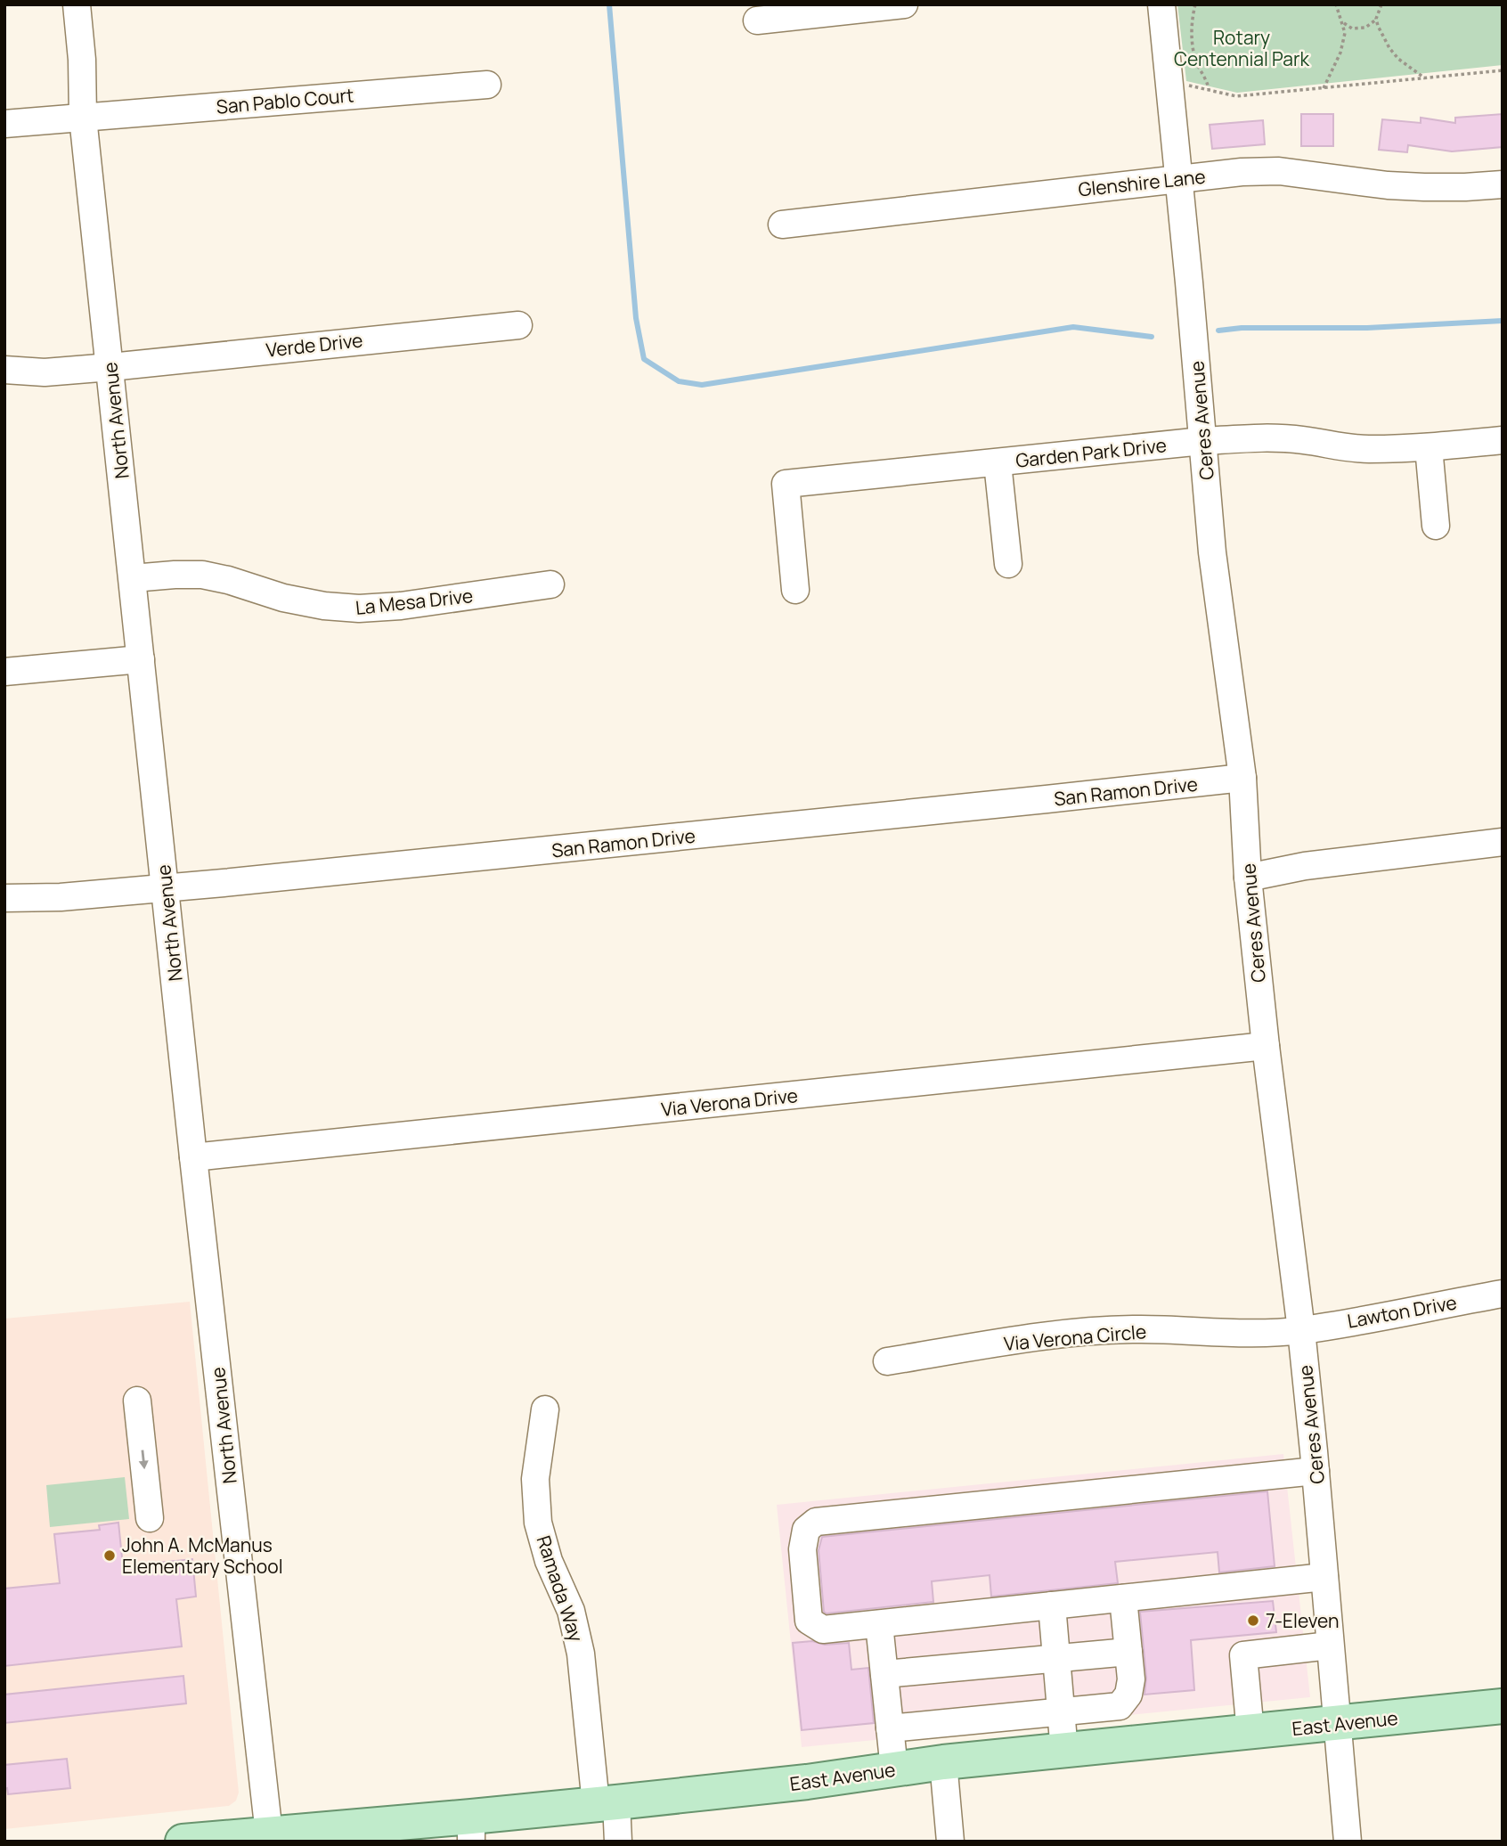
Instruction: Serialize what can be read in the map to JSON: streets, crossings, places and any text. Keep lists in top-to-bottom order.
{
  "streets": {
    "main road": ["East Avenue"],
    "street": [
      "San Pablo Court",
      "Glenshire Lane",
      "Verde Drive",
      "North Avenue",
      "Ceres Avenue",
      "Garden Park Drive",
      "La Mesa Drive",
      "San Ramon Drive",
      "Via Verona Drive",
      "Lawton Drive",
      "Via Verona Circle",
      "Ramada Way"
    ]
  },
  "crossings": [
    ["San Pablo Court", "North Avenue"],
    ["Glenshire Lane", "Ceres Avenue"],
    ["Verde Drive", "North Avenue"],
    ["North Avenue", "La Mesa Drive"],
    ["North Avenue", "San Ramon Drive"],
    ["North Avenue", "Via Verona Drive"],
    ["North Avenue", "East Avenue"],
    ["Ceres Avenue", "Garden Park Drive"],
    ["Ceres Avenue", "San Ramon Drive"],
    ["Ceres Avenue", "Via Verona Drive"],
    ["Ceres Avenue", "Lawton Drive"],
    ["Ceres Avenue", "Via Verona Circle"],
    ["Ceres Avenue", "East Avenue"],
    ["Lawton Drive", "Via Verona Circle"],
    ["Ramada Way", "East Avenue"]
  ],
  "parks": ["Rotary Centennial Park"],
  "places": ["John A. McManus Elementary School", "7-Eleven"]
}
